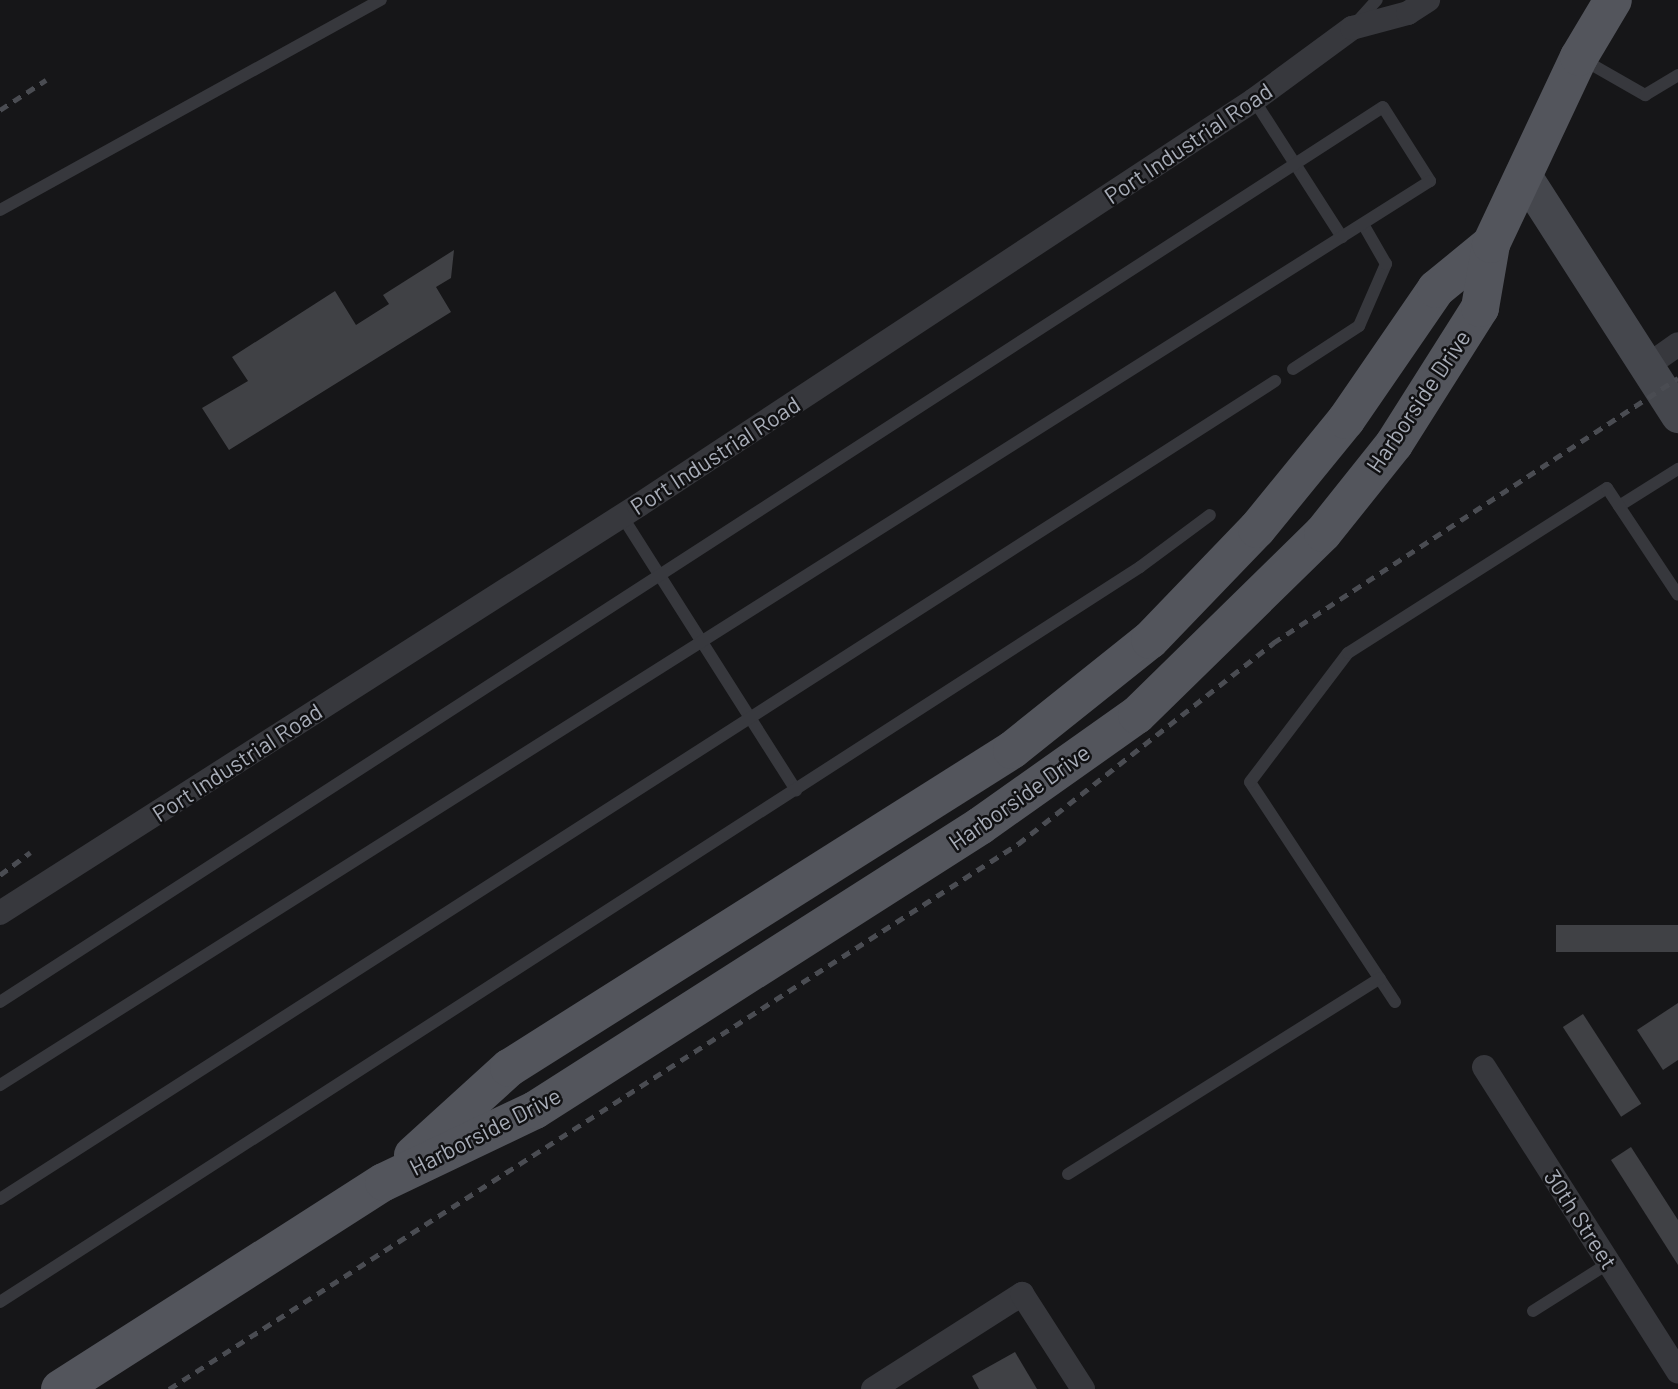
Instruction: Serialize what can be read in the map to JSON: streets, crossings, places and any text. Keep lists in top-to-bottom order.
{
  "streets": {
    "main road": ["Harborside Drive"],
    "street": ["Port Industrial Road", "30th Street"]
  }
}
